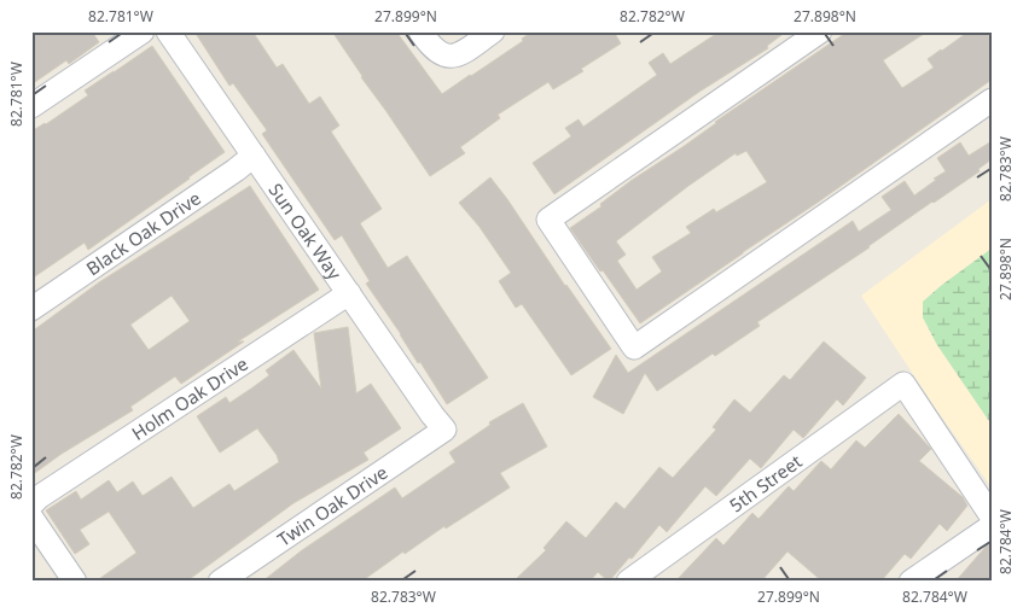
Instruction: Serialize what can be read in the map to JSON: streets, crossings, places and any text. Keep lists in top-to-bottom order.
{
  "streets": {
    "street": [
      "Sun Oak Way",
      "Black Oak Drive",
      "Holm Oak Drive",
      "5th Street",
      "Twin Oak Drive"
    ]
  },
  "crossings": [
    ["Sun Oak Way", "Black Oak Drive"],
    ["Sun Oak Way", "Holm Oak Drive"],
    ["Sun Oak Way", "Twin Oak Drive"]
  ],
  "coordinates": [
    "82.781°W",
    "27.899°N",
    "82.782°W",
    "27.898°N",
    "82.783°W",
    "82.784°W"
  ]
}
